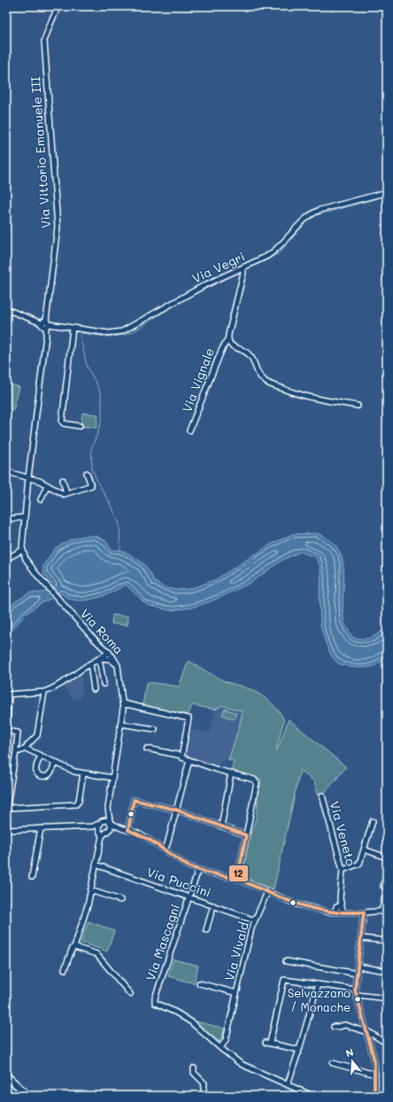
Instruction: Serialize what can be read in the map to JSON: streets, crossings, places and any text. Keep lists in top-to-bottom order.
{
  "streets": {
    "street": [
      "Via Vittorio Emanuele III",
      "Via Vegri",
      "Via Vignale",
      "Via Roma",
      "Via Veneto",
      "Via Puccini",
      "Via Mascagni",
      "Via Vivaldi"
    ]
  },
  "crossings": [
    ["Via Vittorio Emanuele III", "Via Vegri"],
    ["Via Vittorio Emanuele III", "Via Roma"],
    ["Via Vegri", "Via Vignale"],
    ["Via Puccini", "Via Mascagni"],
    ["Via Puccini", "Via Vivaldi"],
    ["Via Mascagni", "Via Vivaldi"]
  ],
  "places": ["Selvazzano / Monache"],
  "lines": ["transit line 12"],
  "north": "top"
}
